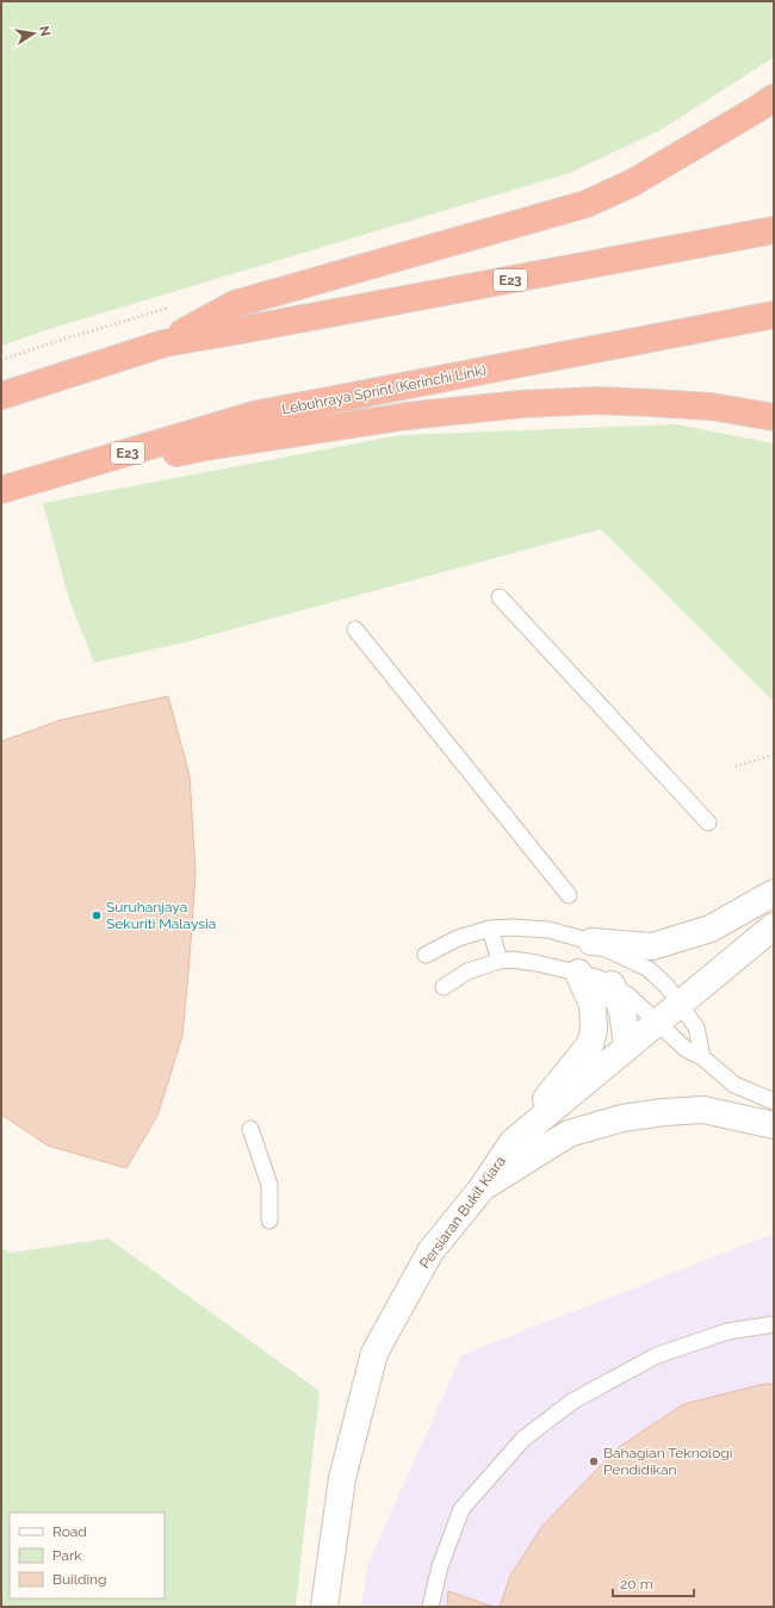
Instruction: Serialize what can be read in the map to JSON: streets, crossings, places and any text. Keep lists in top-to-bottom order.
{
  "streets": {
    "highway": ["E23", "Lebuhraya Sprint (Kerinchi Link)"],
    "street": ["Persiaran Bukit Kiara"]
  },
  "places": ["Suruhanjaya Sekuriti Malaysia", "Bahagian Teknologi Pendidikan"],
  "legend": ["Road", "Park", "Building"],
  "scale_bar": "20 m",
  "north": "right"
}
